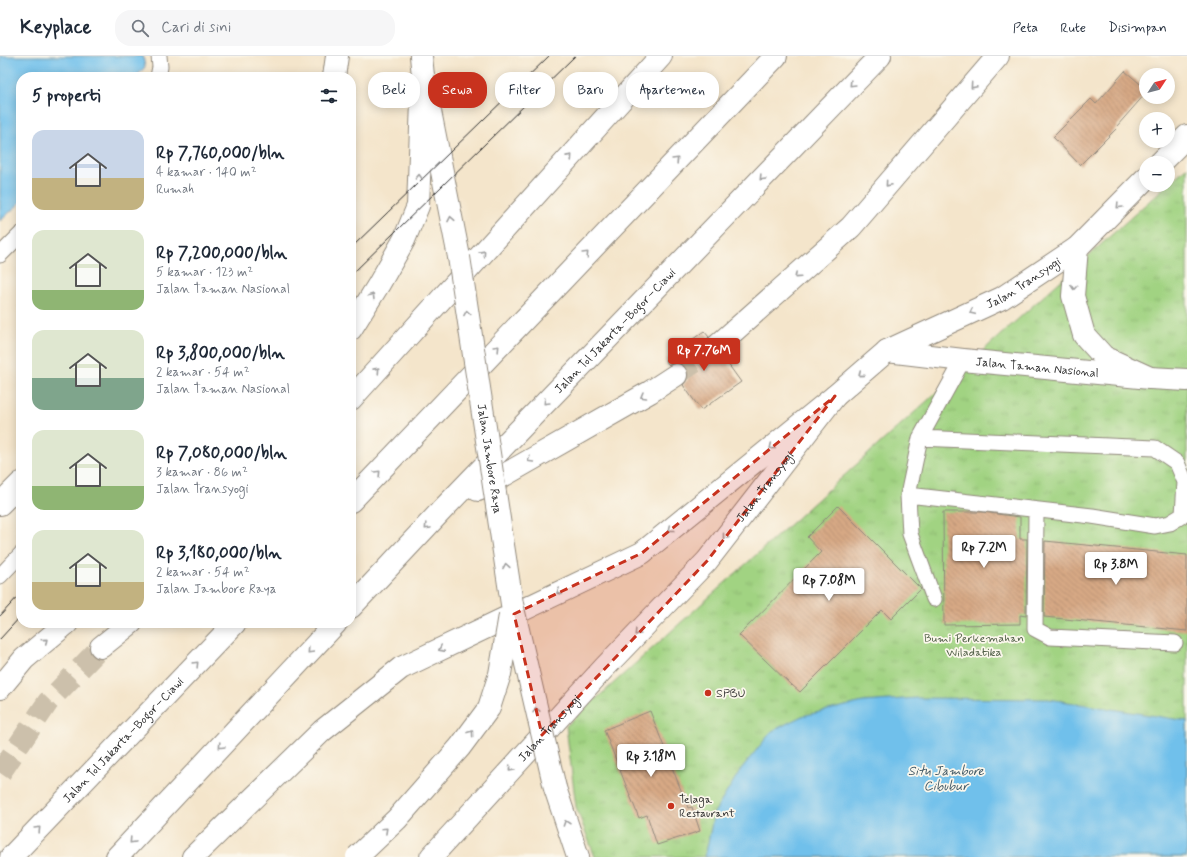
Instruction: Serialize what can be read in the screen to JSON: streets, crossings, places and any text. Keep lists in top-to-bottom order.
{
  "streets": {
    "main road": [
      "Jalan Transyogi",
      "Jalan Tol Jakarta–Bogor–Ciawi",
      "Jalan Taman Nasional",
      "Jalan Jambore Raya"
    ]
  },
  "crossings": [
    ["Jalan Transyogi", "Jalan Taman Nasional"]
  ],
  "one_way": ["Jalan Jambore Raya"],
  "water": ["Situ Jambore Cibubur"],
  "parks": ["Bumi Perkemahan Wiladatika"],
  "places": ["SPBU", "Telaga Restaurant"],
  "north": "top right",
  "page": {
    "header": "Keyplace",
    "search": "Cari di sini",
    "nav": ["Peta", "Rute", "Disimpan"],
    "map_buttons": ["+", "−"],
    "chip": [
      "Beli",
      "Sewa",
      "Filter",
      "Baru",
      "Apartemen"
    ],
    "heading": "5 properti",
    "list": [
      {
        "name": "Rp 7,760,000/bln",
        "note": "4 kamar · 140 m² · Rumah"
      },
      {
        "name": "Rp 7,200,000/bln",
        "note": "5 kamar · 123 m² · Jalan Taman Nasional"
      },
      {
        "name": "Rp 3,800,000/bln",
        "note": "2 kamar · 54 m² · Jalan Taman Nasional"
      },
      {
        "name": "Rp 7,080,000/bln",
        "note": "3 kamar · 86 m² · Jalan Transyogi"
      },
      {
        "name": "Rp 3,180,000/bln",
        "note": "2 kamar · 54 m² · Jalan Jambore Raya"
      }
    ],
    "price": [
      "Rp 7.76M",
      "Rp 7.2M",
      "Rp 3.8M",
      "Rp 7.08M",
      "Rp 3.18M"
    ]
  }
}
